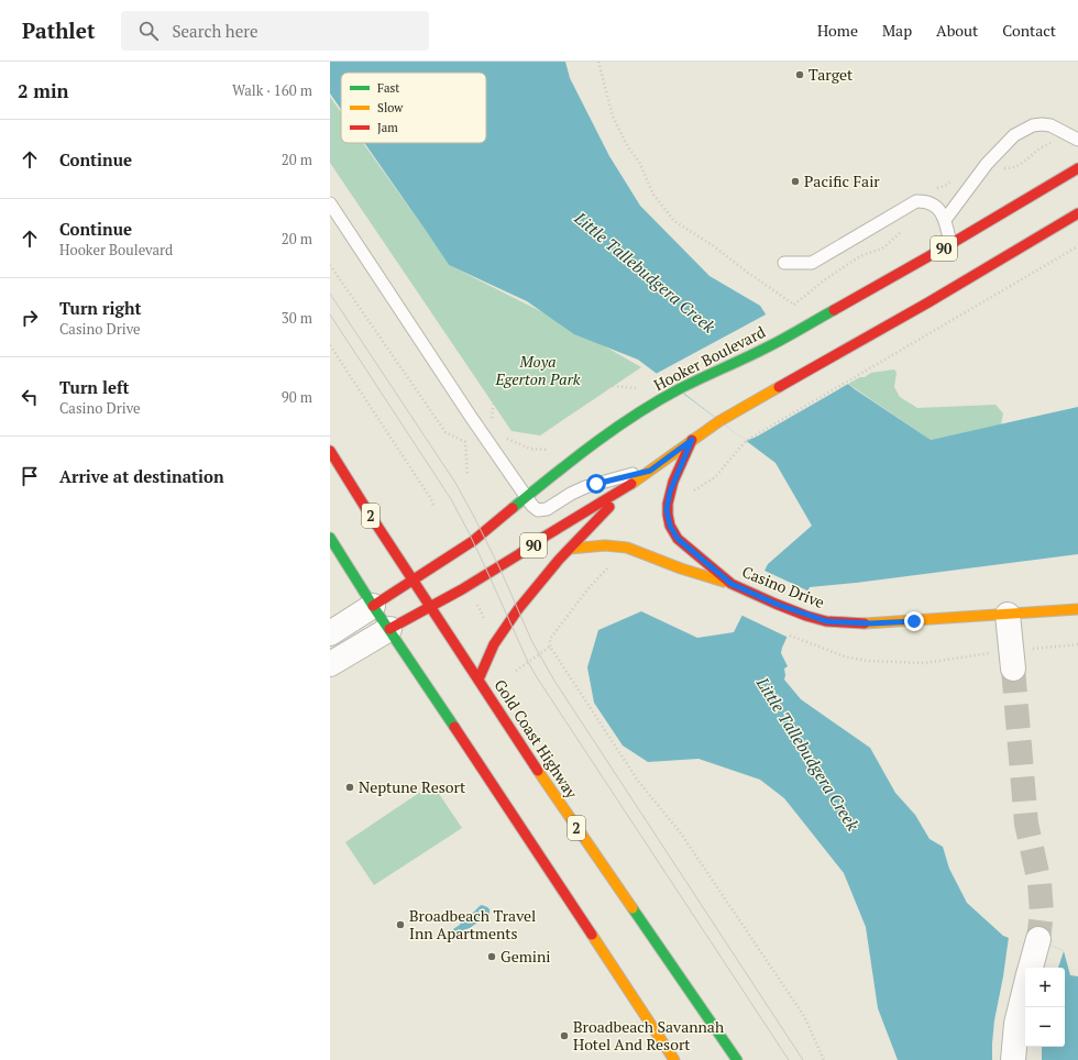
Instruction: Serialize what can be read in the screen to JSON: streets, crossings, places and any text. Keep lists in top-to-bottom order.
{
  "streets": {
    "main road": [
      "90",
      "Hooker Boulevard",
      "2",
      "Casino Drive",
      "Gold Coast Highway"
    ]
  },
  "crossings": [
    ["90", "Casino Drive"],
    ["90", "Gold Coast Highway"],
    ["Hooker Boulevard", "Gold Coast Highway"]
  ],
  "water": ["Little Tallebudgera Creek"],
  "parks": ["Moya Egerton Park"],
  "places": [
    "Target",
    "Pacific Fair",
    "Neptune Resort",
    "Broadbeach Travel Inn Apartments",
    "Gemini",
    "Broadbeach Savannah Hotel And Resort"
  ],
  "legend": ["Fast", "Slow", "Jam"],
  "page": {
    "header": "Pathlet",
    "search": "Search here",
    "nav": [
      "Home",
      "Map",
      "About",
      "Contact"
    ],
    "heading": ["2 min", "Walk · 160 m"],
    "list": [
      ["Continue", "20 m"],
      ["Continue", "Hooker Boulevard", "20 m"],
      ["Turn right", "Casino Drive", "30 m"],
      ["Turn left", "Casino Drive", "90 m"],
      "Arrive at destination"
    ],
    "map_buttons": ["+", "−"]
  }
}
